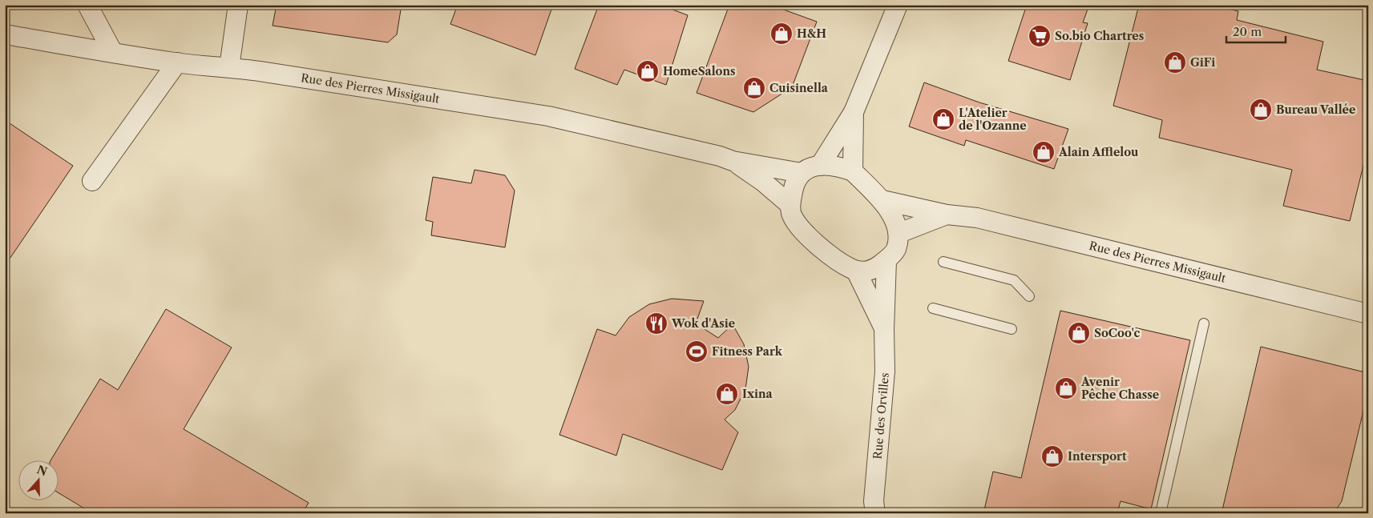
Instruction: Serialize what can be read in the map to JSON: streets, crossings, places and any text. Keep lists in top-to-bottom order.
{
  "streets": {
    "street": ["Rue des Pierres Missigault", "Rue des Orvilles"]
  },
  "crossings": [
    ["Rue des Pierres Missigault", "Rue des Orvilles"]
  ],
  "places": {
    "shop": [
      "H&H",
      "GiFi",
      "HomeSalons",
      "Cuisinella",
      "Bureau Vallée",
      "L'Atelier de l'Ozanne",
      "Alain Afflelou",
      "SoCoo'c",
      "Avenir Pêche Chasse",
      "Ixina",
      "Intersport"
    ],
    "supermarket": ["So.bio Chartres"],
    "restaurant": ["Wok d'Asie"],
    "sports": ["Fitness Park"]
  },
  "scale_bar": "20 m",
  "north": "top"
}
